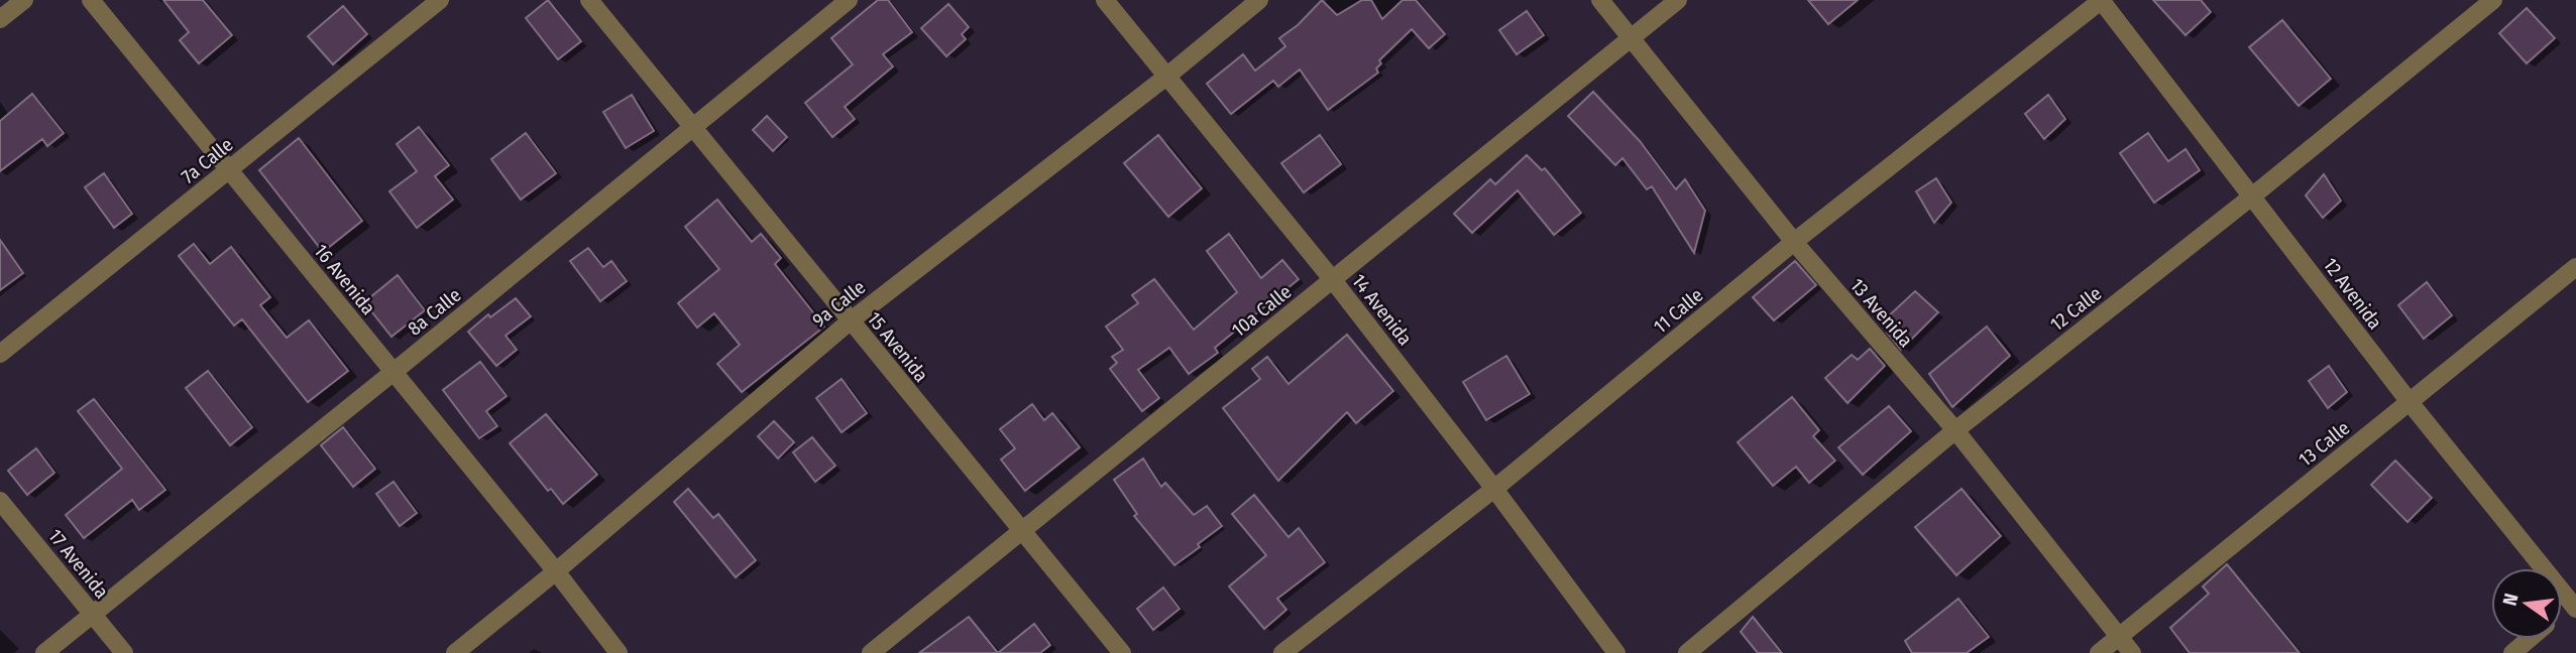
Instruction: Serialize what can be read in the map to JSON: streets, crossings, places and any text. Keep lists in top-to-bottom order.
{
  "streets": {
    "street": [
      "7a Calle",
      "16 Avenida",
      "12 Avenida",
      "9a Calle",
      "12 Calle",
      "14 Avenida",
      "10a Calle",
      "11 Calle",
      "8a Calle",
      "13 Avenida",
      "15 Avenida",
      "13 Calle",
      "17 Avenida"
    ]
  },
  "crossings": [
    ["7a Calle", "16 Avenida"],
    ["16 Avenida", "9a Calle"],
    ["16 Avenida", "8a Calle"],
    ["12 Avenida", "12 Calle"],
    ["12 Avenida", "11 Calle"],
    ["12 Avenida", "13 Calle"],
    ["9a Calle", "14 Avenida"],
    ["9a Calle", "15 Avenida"],
    ["12 Calle", "13 Avenida"],
    ["14 Avenida", "10a Calle"],
    ["14 Avenida", "11 Calle"],
    ["10a Calle", "13 Avenida"],
    ["10a Calle", "15 Avenida"],
    ["11 Calle", "13 Avenida"],
    ["8a Calle", "15 Avenida"],
    ["8a Calle", "17 Avenida"],
    ["13 Avenida", "13 Calle"]
  ],
  "north": "left"
}
